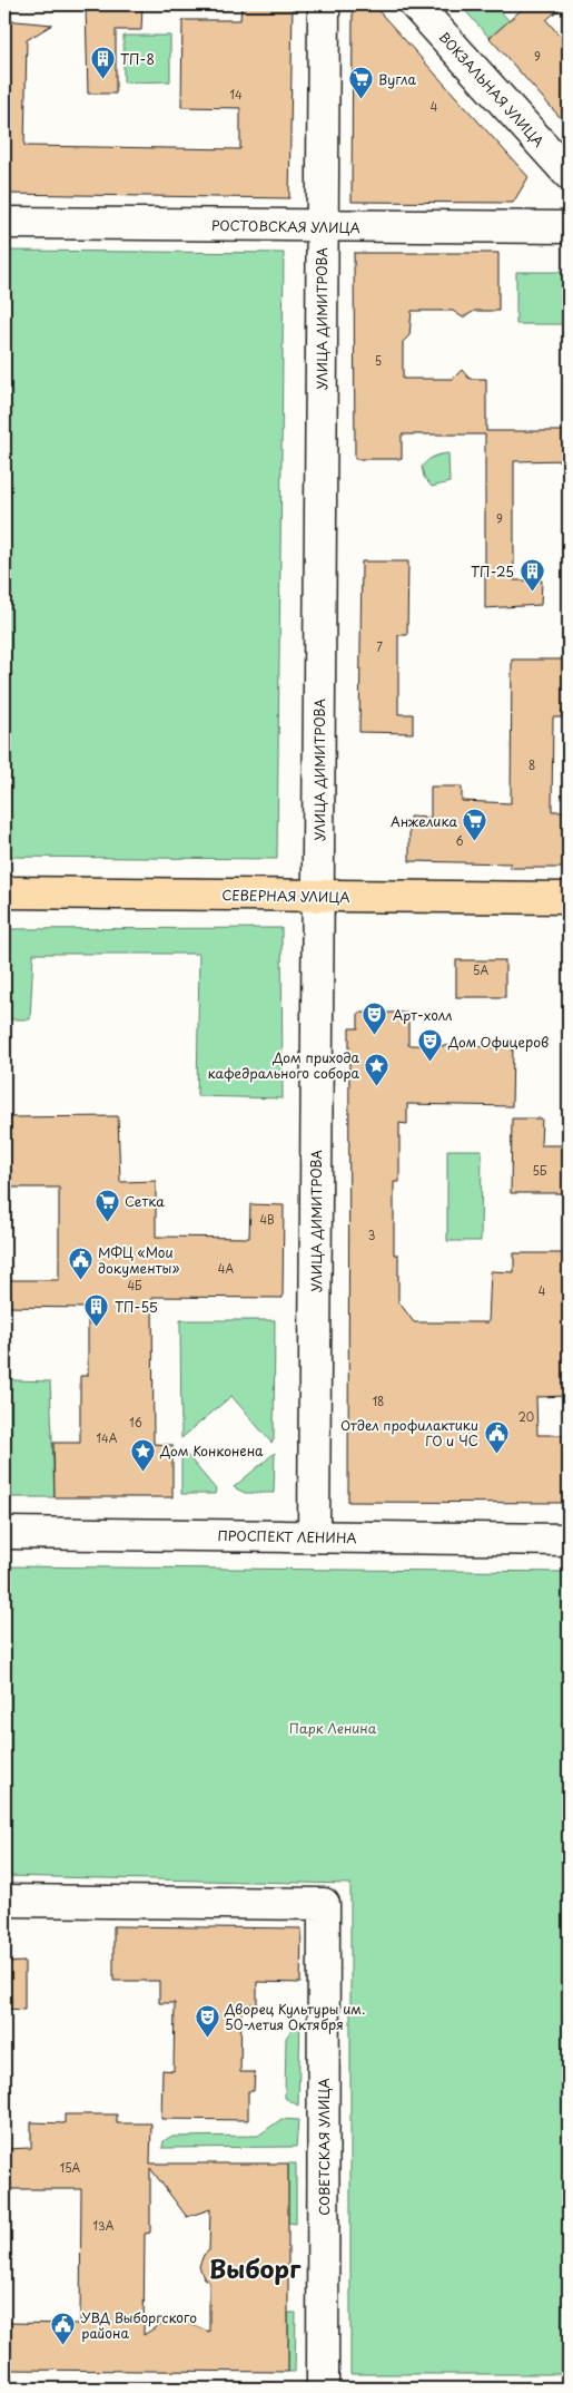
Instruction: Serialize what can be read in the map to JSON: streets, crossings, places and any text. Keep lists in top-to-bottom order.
{
  "streets": {
    "main road": ["СЕВЕРНАЯ УЛИЦА"],
    "street": [
      "ВОКЗАЛЬНАЯ УЛИЦА",
      "РОСТОВСКАЯ УЛИЦА",
      "УЛИЦА ДИМИТРОВА",
      "ПРОСПЕКТ ЛЕНИНА",
      "СОВЕТСКАЯ УЛИЦА"
    ]
  },
  "crossings": [
    ["РОСТОВСКАЯ УЛИЦА", "УЛИЦА ДИМИТРОВА"],
    ["УЛИЦА ДИМИТРОВА", "СЕВЕРНАЯ УЛИЦА"],
    ["УЛИЦА ДИМИТРОВА", "ПРОСПЕКТ ЛЕНИНА"]
  ],
  "districts": ["Выборг"],
  "parks": ["Парк Ленина"],
  "places": {
    "building": ["ТП-8", "ТП-25", "ТП-55"],
    "supermarket": ["Вугла", "Анжелика", "Сетка"],
    "theatre": ["Арт-холл", "Дом Офицеров", "Дворец Культуры им. 50-летия Октября"],
    "place": ["Дом прихода кафедрального собора", "Дом Конконена"],
    "public building": ["МФЦ «Мои документы»", "Отдел профилактики ГО и ЧС", "УВД Выборгского района"]
  },
  "house_numbers": [
    "9",
    "14",
    "4",
    "5",
    "9",
    "7",
    "8",
    "6",
    "5А",
    "5Б",
    "4В",
    "3",
    "4А",
    "4Б",
    "4",
    "18",
    "20",
    "16",
    "14А",
    "15А",
    "13А"
  ]
}
